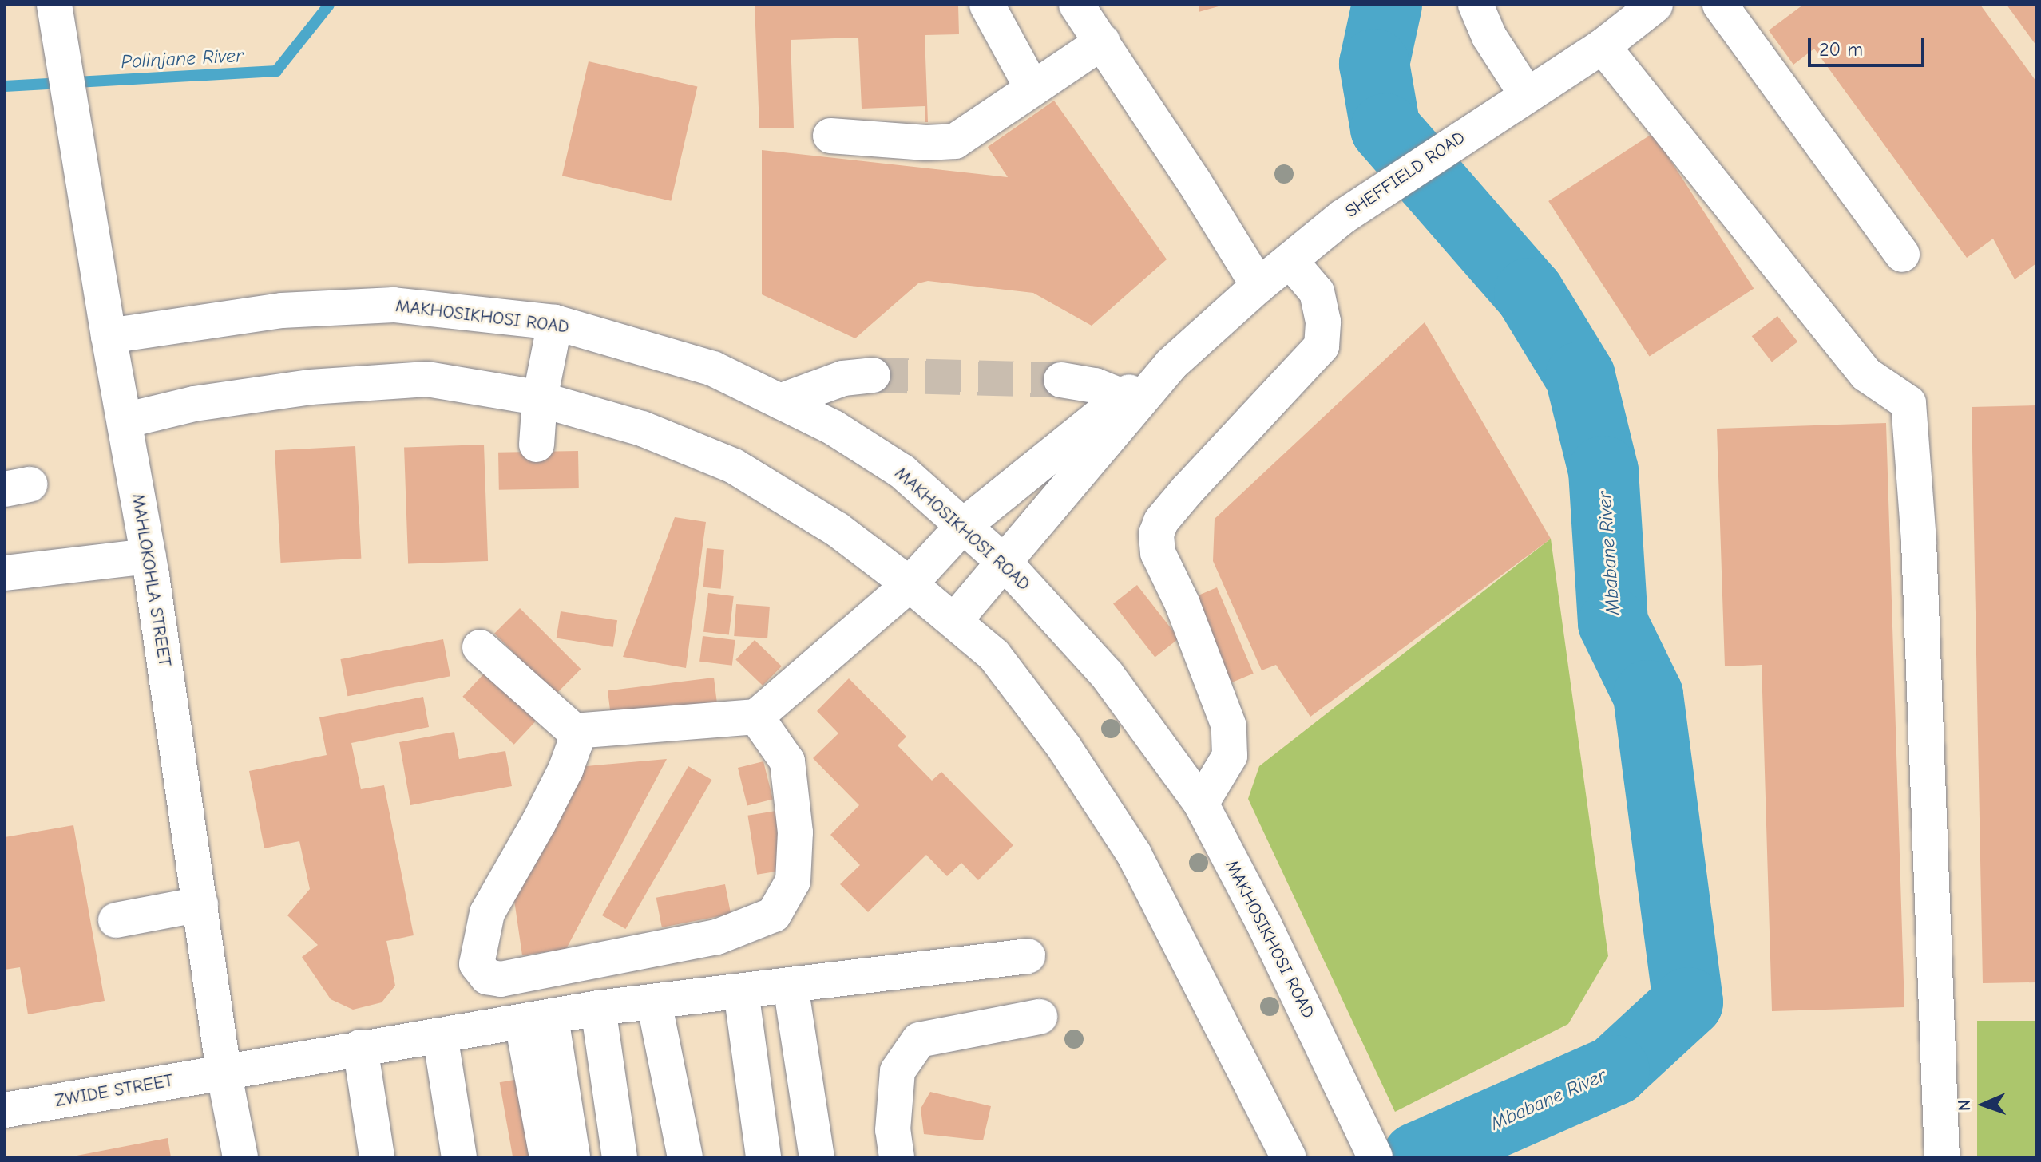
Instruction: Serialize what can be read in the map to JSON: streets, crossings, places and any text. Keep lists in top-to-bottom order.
{
  "streets": {
    "main road": [
      "SHEFFIELD ROAD",
      "MAKHOSIKHOSI ROAD",
      "MAHLOKOHLA STREET",
      "ZWIDE STREET"
    ]
  },
  "crossings": [
    ["SHEFFIELD ROAD", "MAKHOSIKHOSI ROAD"],
    ["MAKHOSIKHOSI ROAD", "MAHLOKOHLA STREET"],
    ["MAHLOKOHLA STREET", "ZWIDE STREET"]
  ],
  "water": ["Polinjane River", "Mbabane River"],
  "scale_bar": "20 m",
  "north": "left"
}
